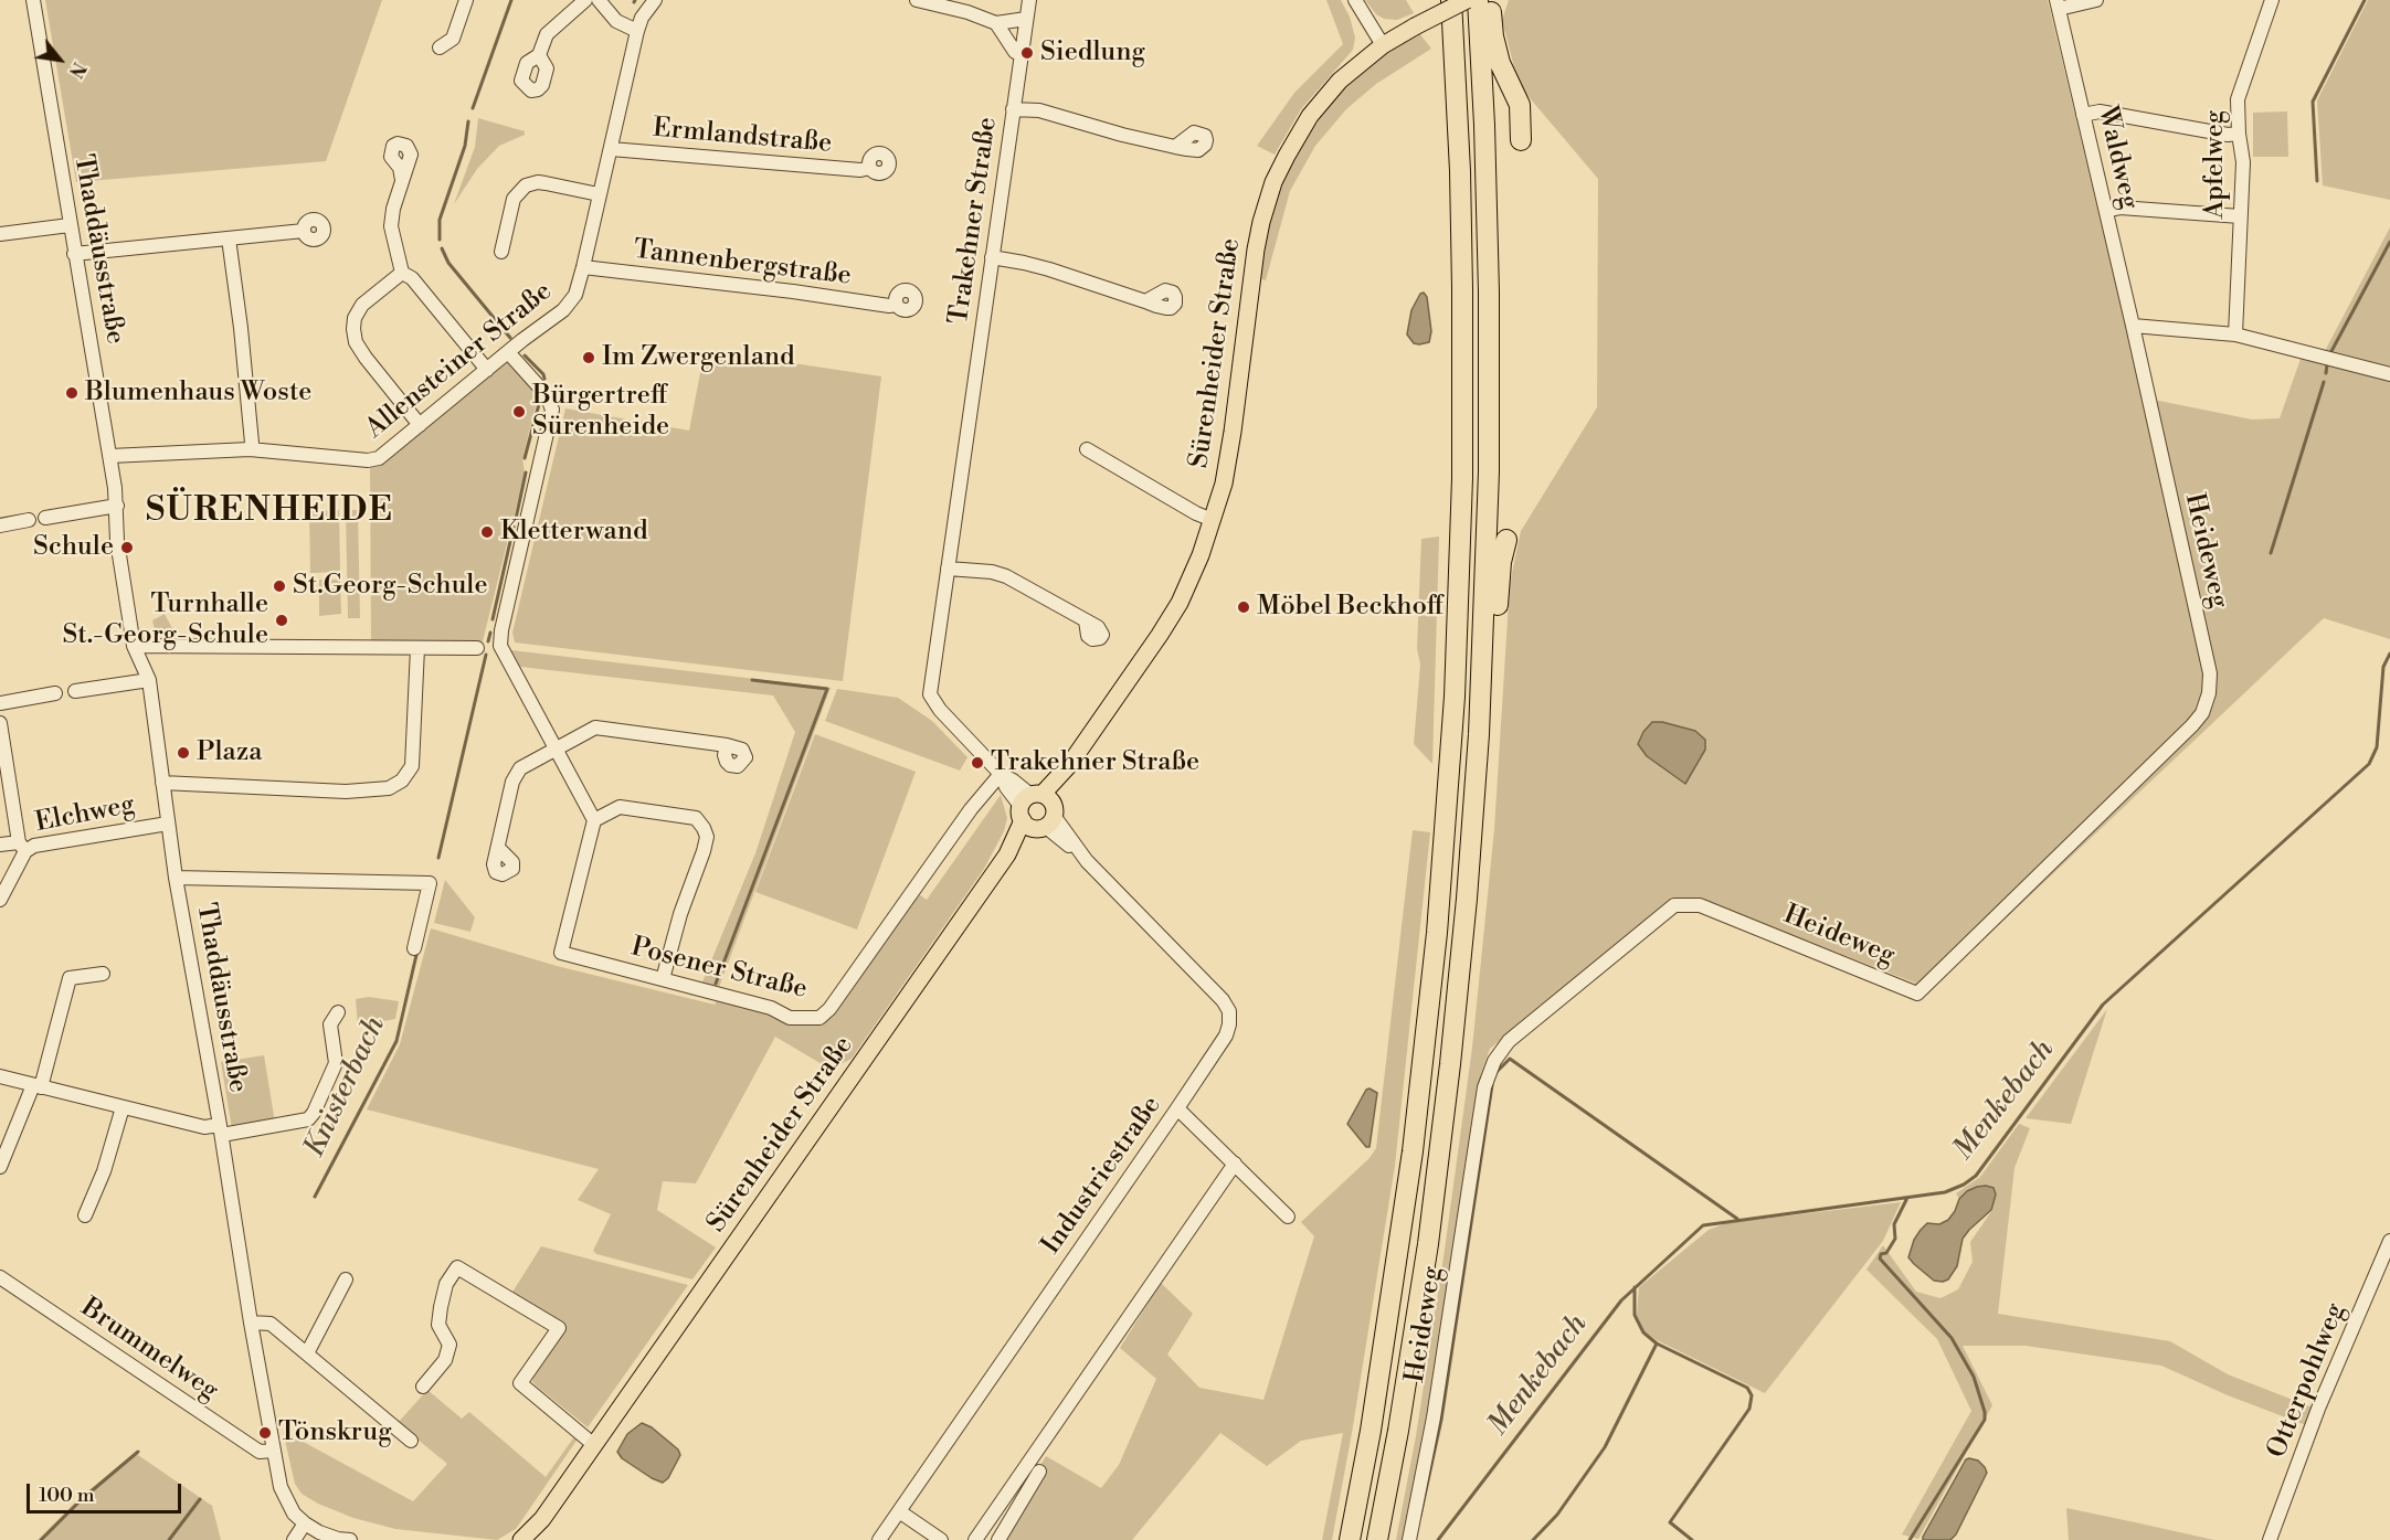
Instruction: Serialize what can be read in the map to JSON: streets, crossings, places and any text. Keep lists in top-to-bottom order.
{
  "streets": {
    "main road": ["Sürenheider Straße"],
    "street": [
      "Ermlandstraße",
      "Waldweg",
      "Apfelweg",
      "Trakehner Straße",
      "Thaddäusstraße",
      "Tannenbergstraße",
      "Allensteiner Straße",
      "Heideweg",
      "Elchweg",
      "Posener Straße",
      "Industriestraße",
      "Brummelweg",
      "Otterpohlweg"
    ]
  },
  "crossings": [
    ["Ermlandstraße", "Allensteiner Straße"],
    ["Waldweg", "Heideweg"],
    ["Trakehner Straße", "Sürenheider Straße"],
    ["Trakehner Straße", "Posener Straße"],
    ["Trakehner Straße", "Industriestraße"],
    ["Thaddäusstraße", "Allensteiner Straße"],
    ["Thaddäusstraße", "Elchweg"],
    ["Thaddäusstraße", "Brummelweg"],
    ["Tannenbergstraße", "Allensteiner Straße"],
    ["Sürenheider Straße", "Industriestraße"]
  ],
  "districts": ["SÜRENHEIDE"],
  "water": ["Knisterbach", "Menkebach"],
  "places": [
    "Siedlung",
    "Im Zwergenland",
    "Blumenhaus Woste",
    "Bürgertreff Sürenheide",
    "Kletterwand",
    "Schule",
    "St.Georg-Schule",
    "Möbel Beckhoff",
    "Turnhalle St.-Georg-Schule",
    "Plaza",
    "Trakehner Straße",
    "Tönskrug"
  ],
  "scale_bar": "100 m",
  "north": "bottom right"
}
